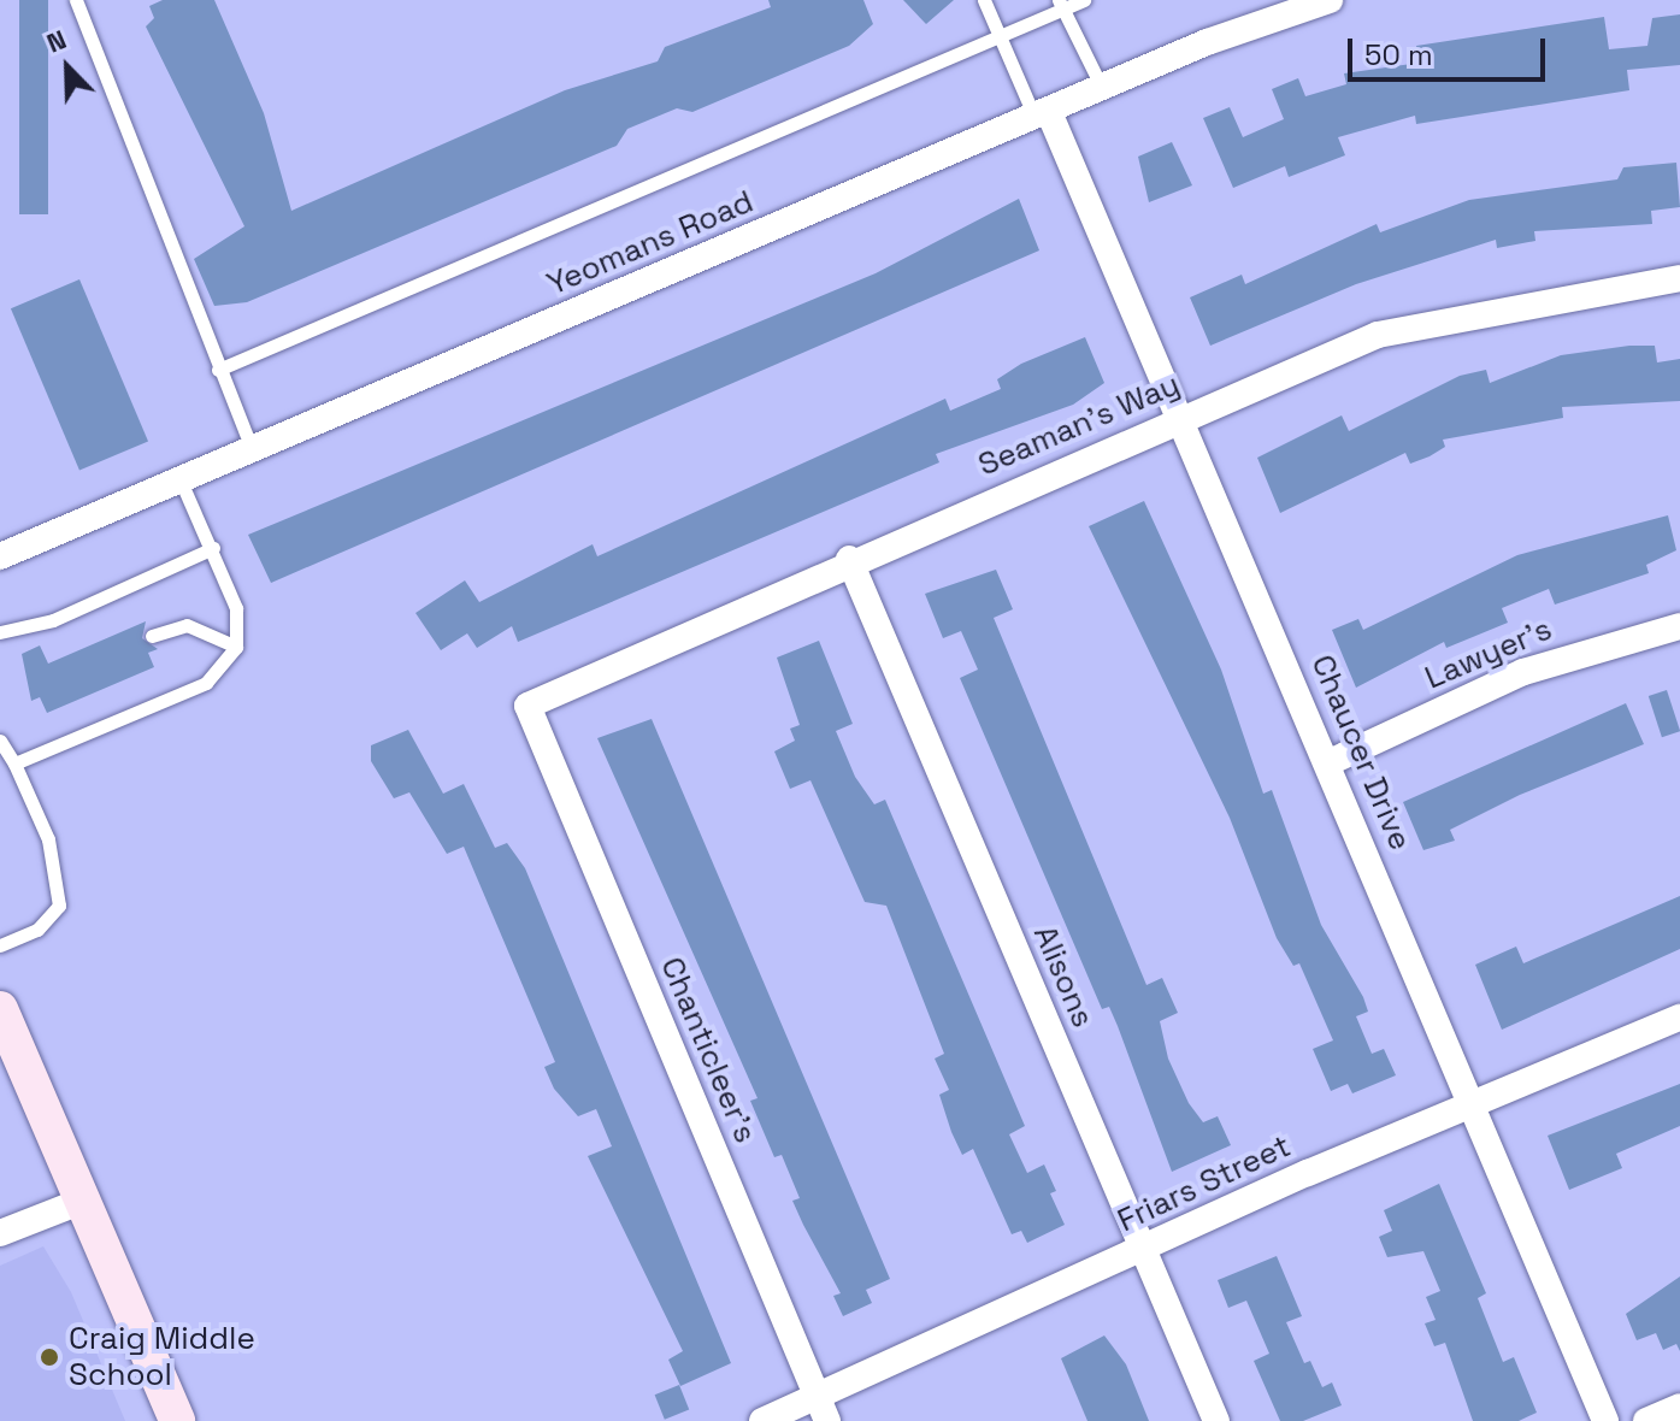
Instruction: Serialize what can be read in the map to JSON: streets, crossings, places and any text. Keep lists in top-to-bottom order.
{
  "streets": {
    "street": [
      "Yeomans Road",
      "Seaman's Way",
      "Lawyer's",
      "Chaucer Drive",
      "Alisons",
      "Chanticleer's",
      "Friars Street"
    ]
  },
  "crossings": [
    ["Yeomans Road", "Chaucer Drive"],
    ["Seaman's Way", "Chaucer Drive"],
    ["Seaman's Way", "Alisons"],
    ["Seaman's Way", "Chanticleer's"],
    ["Lawyer's", "Chaucer Drive"],
    ["Chaucer Drive", "Friars Street"],
    ["Alisons", "Friars Street"],
    ["Chanticleer's", "Friars Street"]
  ],
  "places": ["Craig Middle School"],
  "scale_bar": "50 m",
  "north": "top left"
}
